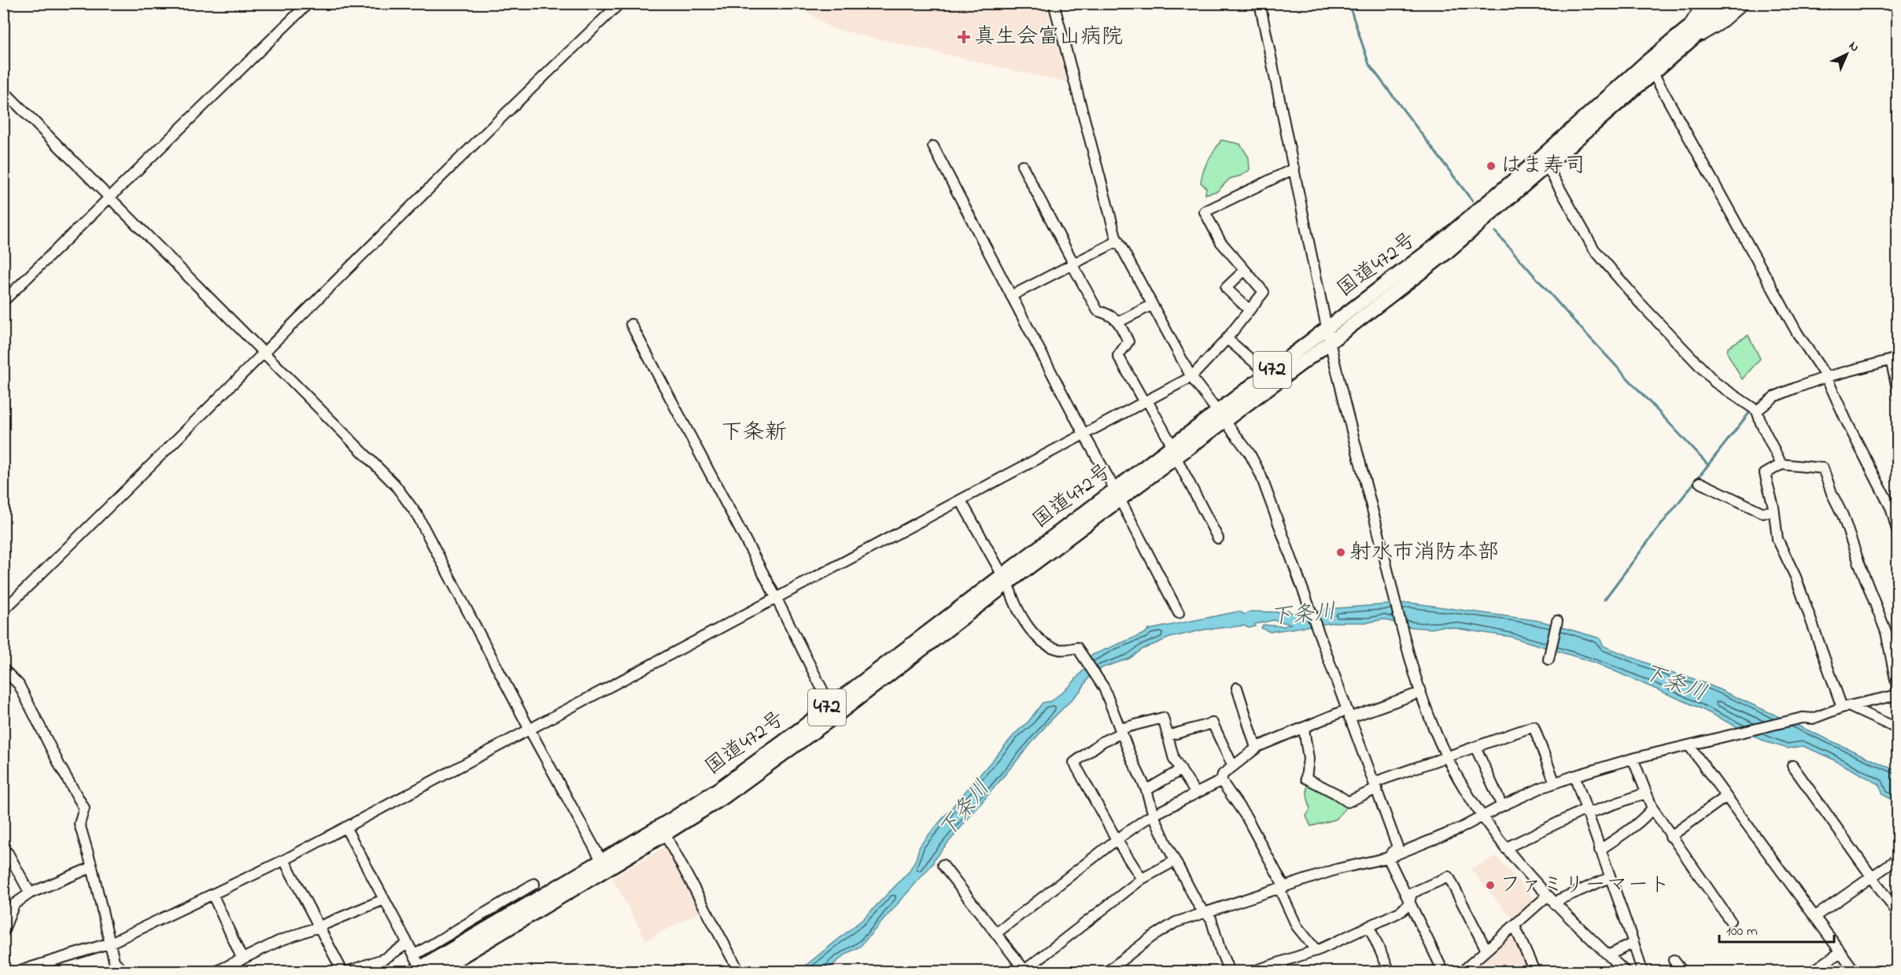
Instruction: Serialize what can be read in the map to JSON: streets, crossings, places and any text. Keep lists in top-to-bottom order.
{
  "streets": {
    "highway": ["国道472号", "472"]
  },
  "districts": ["下条新"],
  "water": ["下条川"],
  "places": {
    "health": ["真生会富山病院"],
    "other": ["はま寿司", "射水市消防本部", "ファミリーマート"]
  },
  "scale_bar": "100 m",
  "north": "top right"
}
